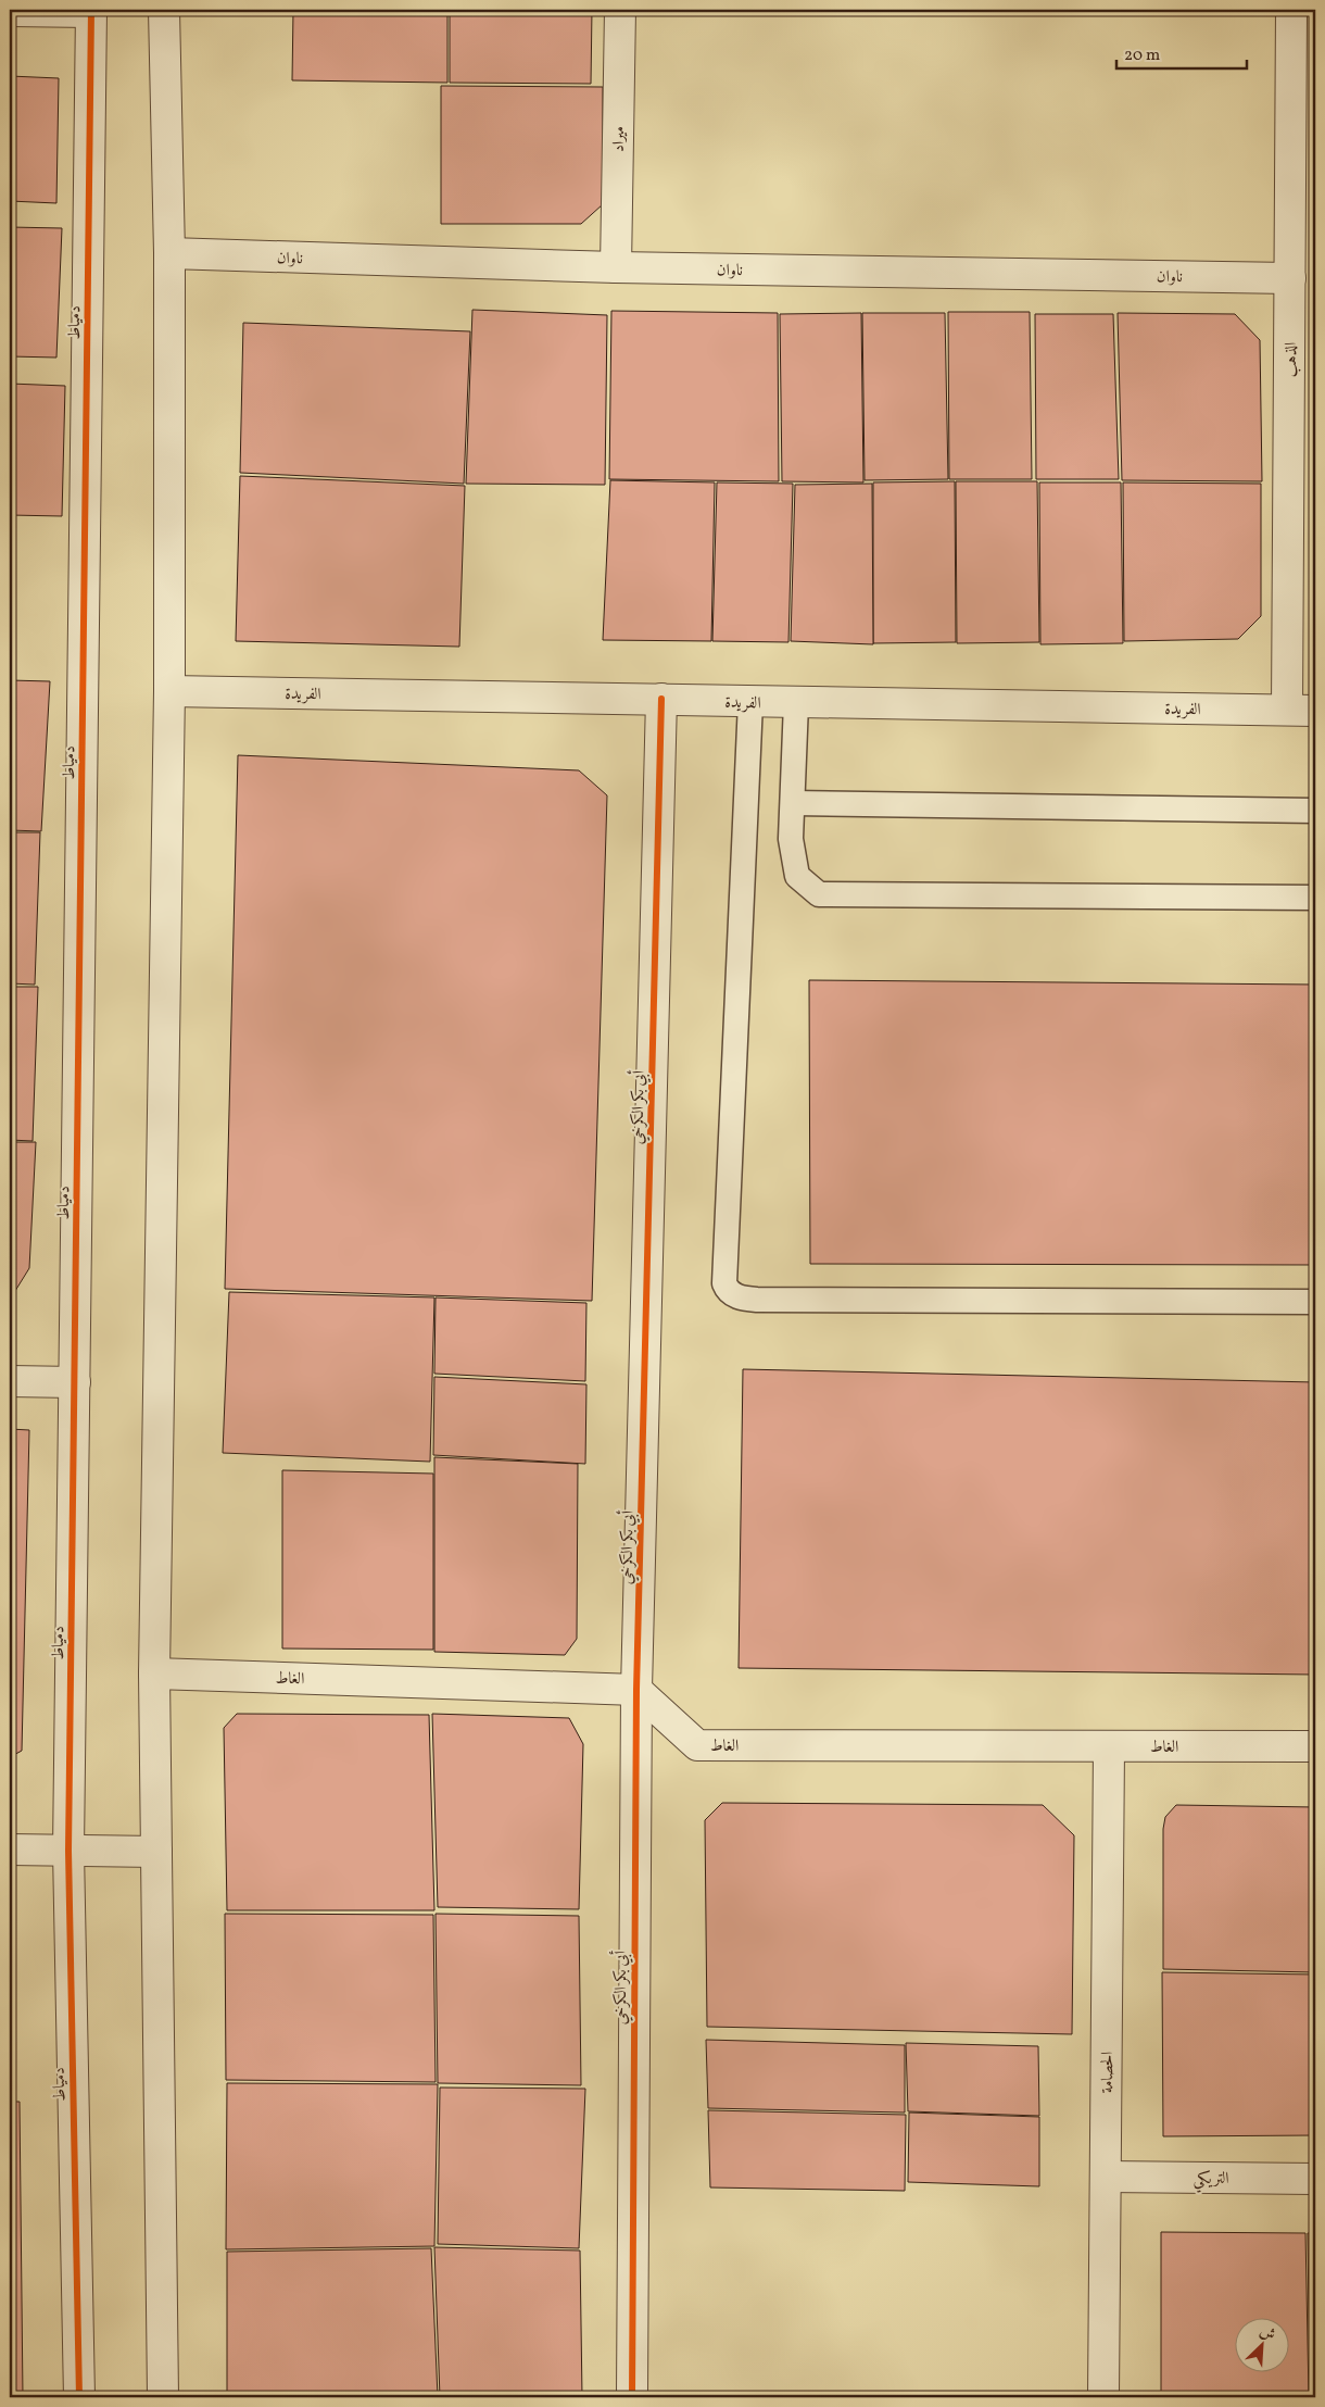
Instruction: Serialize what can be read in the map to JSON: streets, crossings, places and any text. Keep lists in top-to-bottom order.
{
  "streets": {
    "street": [
      "ميراد",
      "ناوان",
      "دمياط",
      "الذهب",
      "الفريدة",
      "أبي بكر الكرخي",
      "الغاط",
      "الحصامة",
      "التريكي"
    ]
  },
  "crossings": [
    ["ميراد", "ناوان"],
    ["ناوان", "الذهب"],
    ["الذهب", "الفريدة"],
    ["الفريدة", "أبي بكر الكرخي"],
    ["أبي بكر الكرخي", "الغاط"],
    ["الغاط", "الحصامة"],
    ["الحصامة", "التريكي"]
  ],
  "scale_bar": "20 m",
  "north": "top right"
}
